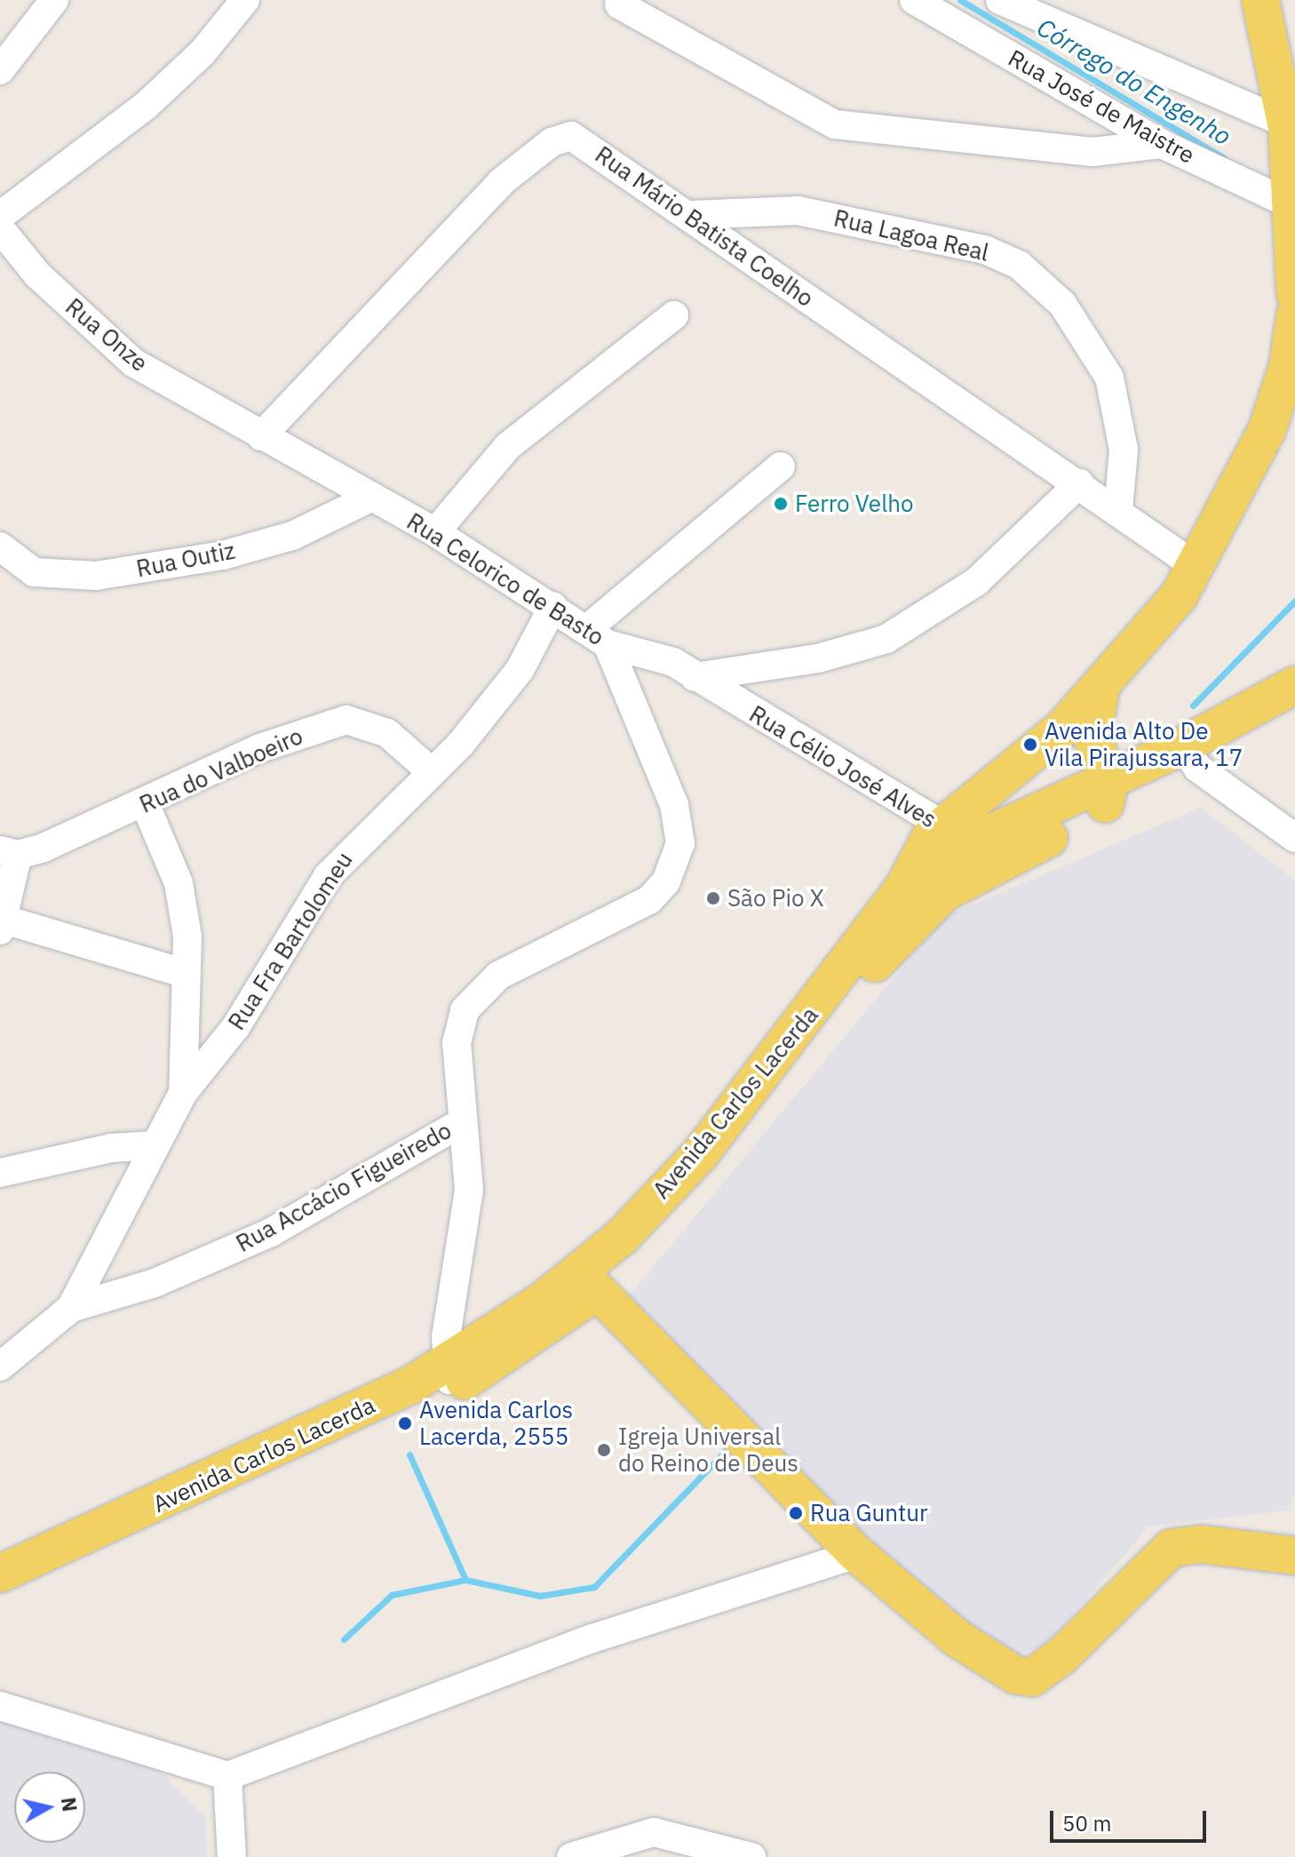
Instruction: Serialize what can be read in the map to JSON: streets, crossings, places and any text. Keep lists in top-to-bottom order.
{
  "streets": {
    "main road": ["Avenida Carlos Lacerda"],
    "street": [
      "Rua José de Maistre",
      "Rua Mário Batista Coelho",
      "Rua Lagoa Real",
      "Rua Onze",
      "Rua Outiz",
      "Rua Celorico de Basto",
      "Rua Célio José Alves",
      "Rua do Valboeiro",
      "Rua Fra Bartolomeu",
      "Rua Accácio Figueiredo"
    ]
  },
  "crossings": [
    ["Rua Mário Batista Coelho", "Rua Lagoa Real"],
    ["Rua Mário Batista Coelho", "Rua Onze"],
    ["Rua Mário Batista Coelho", "Rua Celorico de Basto"],
    ["Rua Onze", "Rua Celorico de Basto"],
    ["Rua Outiz", "Rua Celorico de Basto"],
    ["Rua Celorico de Basto", "Rua Célio José Alves"],
    ["Rua Celorico de Basto", "Rua Fra Bartolomeu"],
    ["Rua Célio José Alves", "Avenida Carlos Lacerda"],
    ["Rua do Valboeiro", "Rua Fra Bartolomeu"],
    ["Rua Fra Bartolomeu", "Rua Accácio Figueiredo"]
  ],
  "water": ["Córrego do Engenho"],
  "places": [
    "Ferro Velho",
    "Avenida Alto De Vila Pirajussara, 17",
    "São Pio X",
    "Avenida Carlos Lacerda, 2555",
    "Igreja Universal do Reino de Deus",
    "Rua Guntur"
  ],
  "scale_bar": "50 m",
  "north": "right"
}
